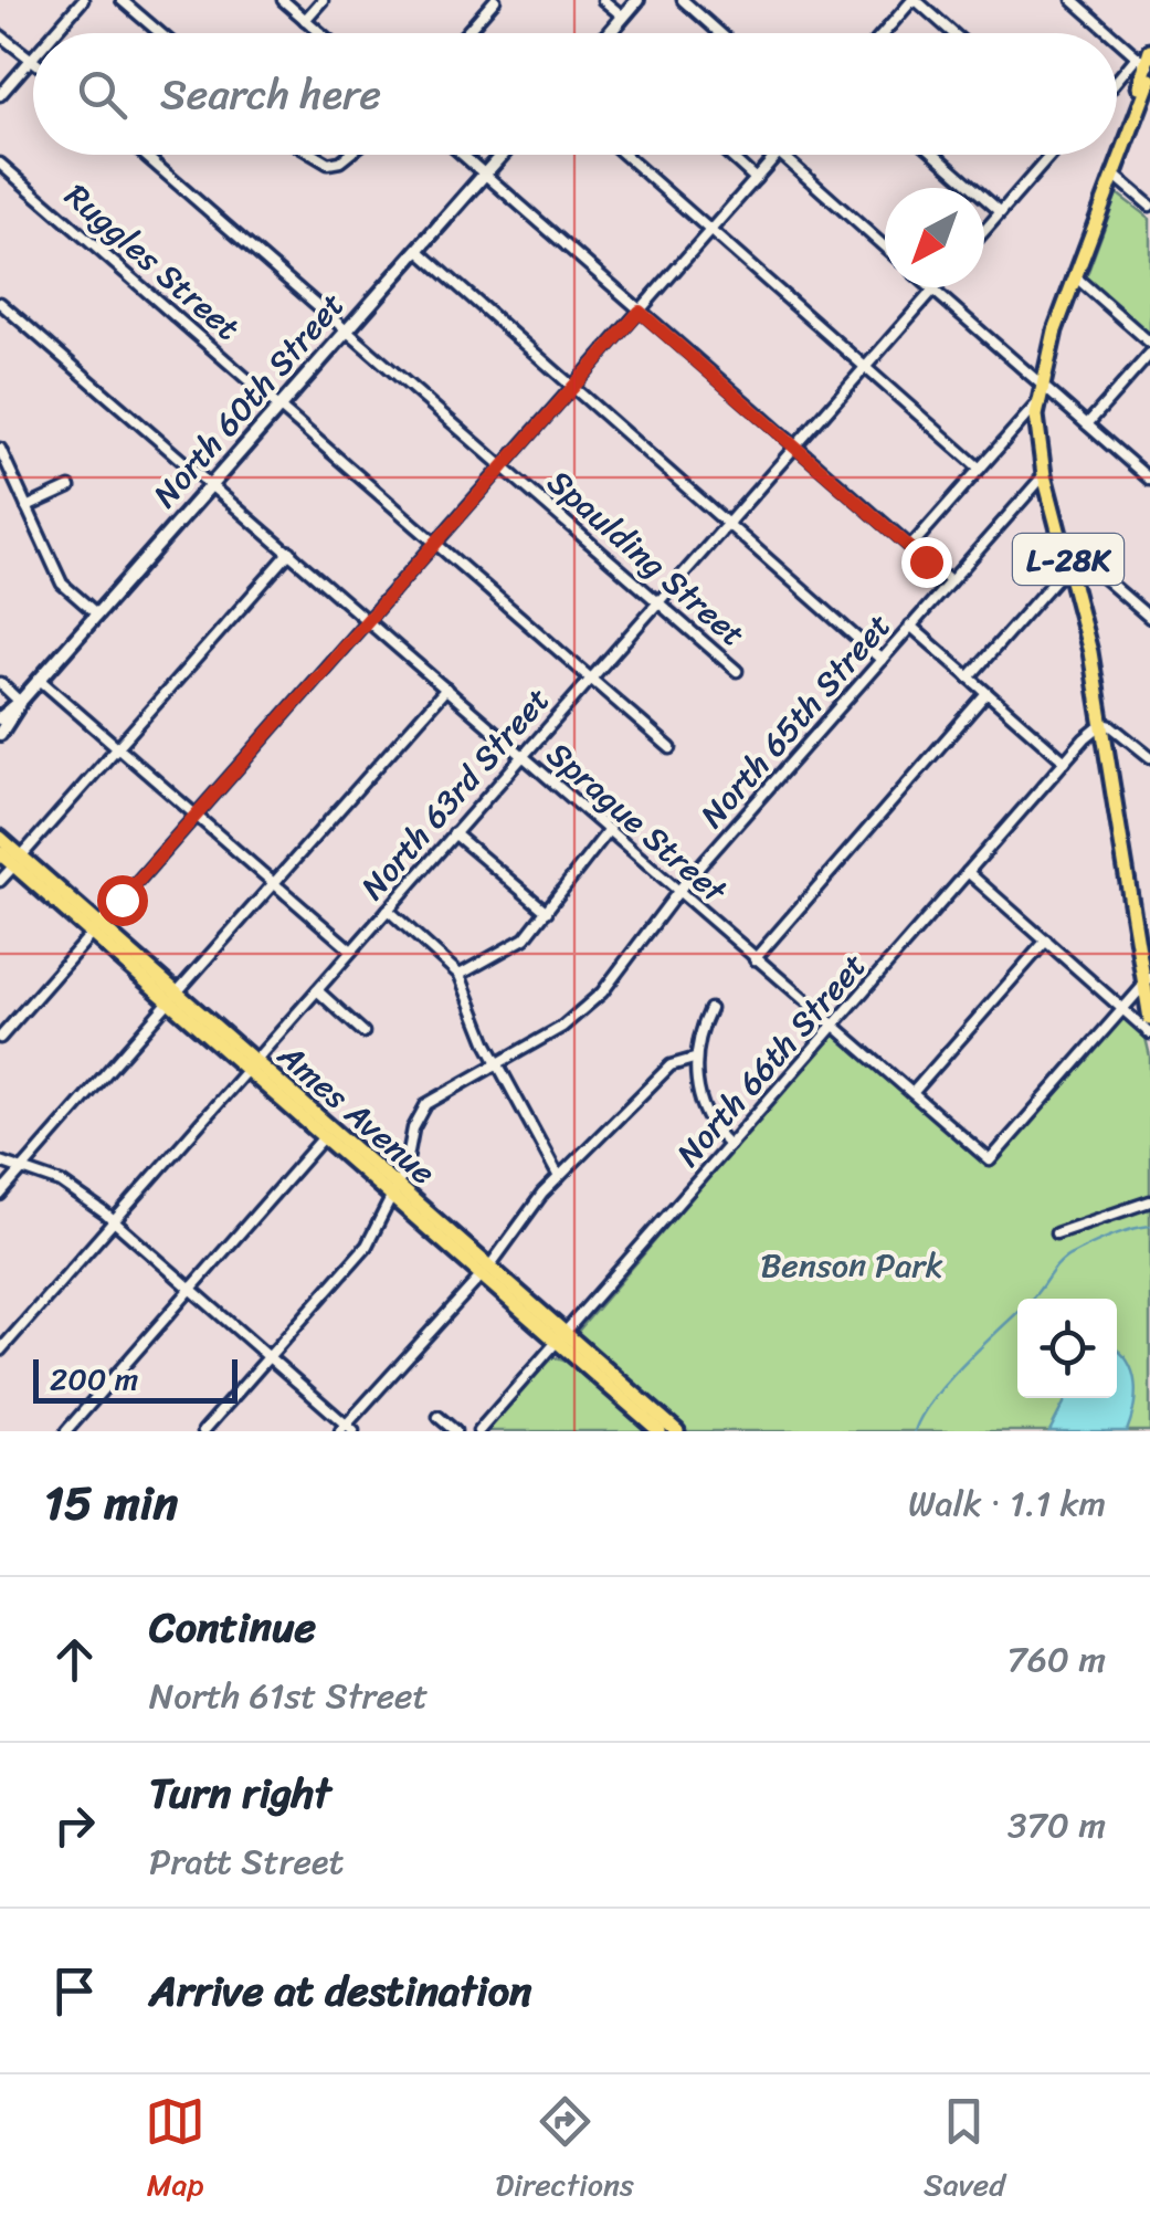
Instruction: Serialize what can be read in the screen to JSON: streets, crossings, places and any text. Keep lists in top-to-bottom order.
{
  "streets": {
    "main road": ["North 60th Street", "L-28K", "Ames Avenue"],
    "street": [
      "Ruggles Street",
      "Spaulding Street",
      "North 65th Street",
      "North 63rd Street",
      "Sprague Street",
      "North 66th Street"
    ]
  },
  "crossings": [
    ["Ruggles Street", "North 60th Street"],
    ["Ruggles Street", "North 63rd Street"],
    ["North 60th Street", "Spaulding Street"],
    ["North 60th Street", "Sprague Street"],
    ["Spaulding Street", "North 63rd Street"],
    ["L-28K", "North 65th Street"],
    ["L-28K", "North 66th Street"],
    ["North 65th Street", "Sprague Street"],
    ["North 65th Street", "Ames Avenue"],
    ["North 63rd Street", "Sprague Street"],
    ["North 63rd Street", "Ames Avenue"],
    ["Sprague Street", "North 66th Street"],
    ["North 66th Street", "Ames Avenue"]
  ],
  "parks": ["Benson Park"],
  "scale_bar": "200 m",
  "north": "bottom left",
  "page": {
    "search": "Search here",
    "scale": "200 m",
    "heading": ["15 min", "Walk · 1.1 km"],
    "list": [
      ["Continue", "North 61st Street", "760 m"],
      ["Turn right", "Pratt Street", "370 m"],
      "Arrive at destination"
    ],
    "nav": ["Map", "Directions", "Saved"]
  }
}
